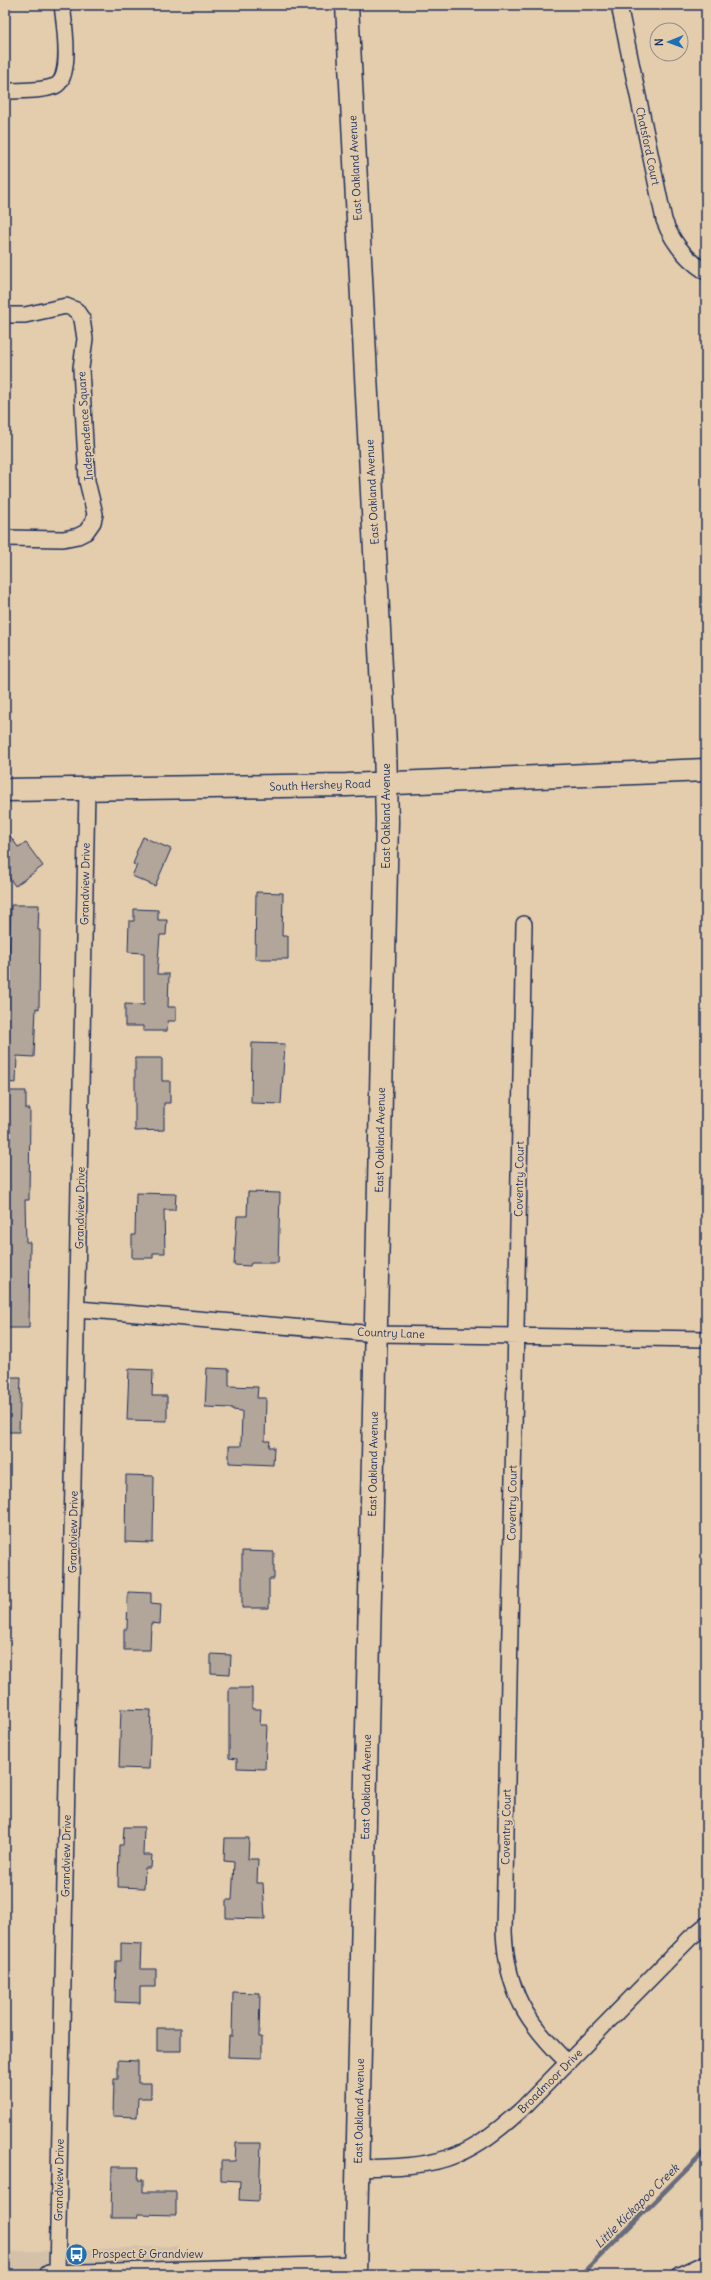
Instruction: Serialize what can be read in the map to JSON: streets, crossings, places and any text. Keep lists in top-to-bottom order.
{
  "streets": {
    "main road": ["East Oakland Avenue", "South Hershey Road"],
    "street": [
      "Chatsford Court",
      "Independence Square",
      "Grandview Drive",
      "Coventry Court",
      "Country Lane",
      "Broadmoor Drive"
    ]
  },
  "crossings": [
    ["East Oakland Avenue", "South Hershey Road"],
    ["East Oakland Avenue", "Country Lane"],
    ["East Oakland Avenue", "Broadmoor Drive"],
    ["South Hershey Road", "Grandview Drive"],
    ["Grandview Drive", "Country Lane"],
    ["Coventry Court", "Country Lane"],
    ["Coventry Court", "Broadmoor Drive"]
  ],
  "water": ["Little Kickapoo Creek"],
  "places": {
    "bus stop": ["Prospect & Grandview"]
  },
  "north": "left"
}
